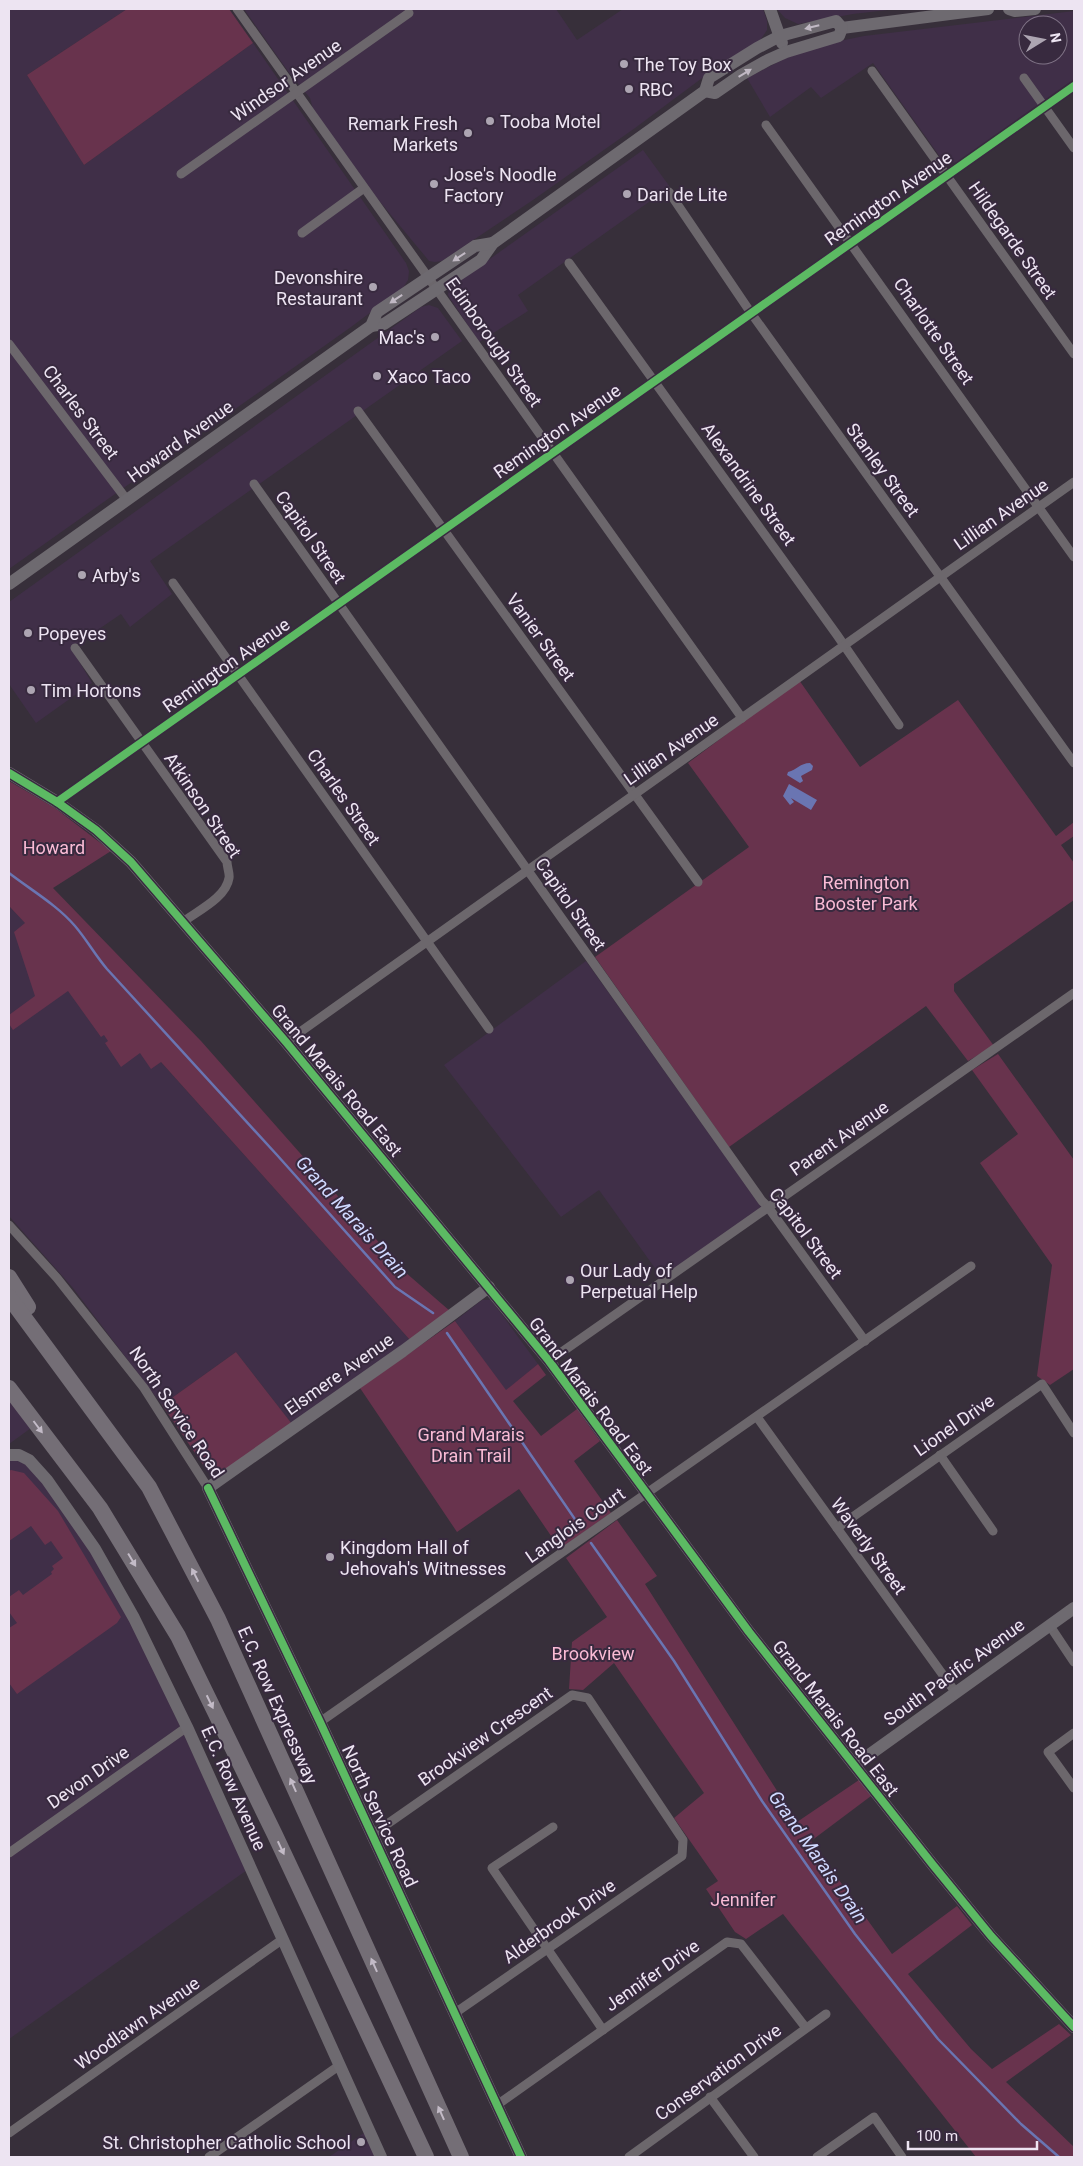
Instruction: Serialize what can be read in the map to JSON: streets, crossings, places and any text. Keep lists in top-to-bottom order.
{
  "streets": {
    "highway": ["E.C. Row Expressway"],
    "street": [
      "Windsor Avenue",
      "Remington Avenue",
      "Hildegarde Street",
      "Charlotte Street",
      "Edinborough Street",
      "Charles Street",
      "Howard Avenue",
      "Stanley Street",
      "Alexandrine Street",
      "Lillian Avenue",
      "Capitol Street",
      "Vanier Street",
      "Atkinson Street",
      "Grand Marais Road East",
      "Parent Avenue",
      "Elsmere Avenue",
      "North Service Road",
      "Lionel Drive",
      "Langlois Court",
      "Waverly Street",
      "South Pacific Avenue",
      "Brookview Crescent",
      "Devon Drive",
      "E.C. Row Avenue",
      "Alderbrook Drive",
      "Jennifer Drive",
      "Woodlawn Avenue",
      "Conservation Drive"
    ]
  },
  "crossings": [
    ["Windsor Avenue", "Edinborough Street"],
    ["Remington Avenue", "Hildegarde Street"],
    ["Remington Avenue", "Charlotte Street"],
    ["Remington Avenue", "Edinborough Street"],
    ["Remington Avenue", "Charles Street"],
    ["Remington Avenue", "Stanley Street"],
    ["Remington Avenue", "Alexandrine Street"],
    ["Remington Avenue", "Capitol Street"],
    ["Remington Avenue", "Vanier Street"],
    ["Remington Avenue", "Atkinson Street"],
    ["Remington Avenue", "Grand Marais Road East"],
    ["Charlotte Street", "Lillian Avenue"],
    ["Edinborough Street", "Howard Avenue"],
    ["Edinborough Street", "Lillian Avenue"],
    ["Charles Street", "Howard Avenue"],
    ["Charles Street", "Lillian Avenue"],
    ["Stanley Street", "Lillian Avenue"],
    ["Alexandrine Street", "Lillian Avenue"],
    ["Lillian Avenue", "Capitol Street"],
    ["Lillian Avenue", "Vanier Street"],
    ["Lillian Avenue", "Grand Marais Road East"],
    ["Capitol Street", "Parent Avenue"],
    ["Capitol Street", "Langlois Court"],
    ["Atkinson Street", "Grand Marais Road East"],
    ["Grand Marais Road East", "Parent Avenue"],
    ["Grand Marais Road East", "Elsmere Avenue"],
    ["Grand Marais Road East", "Langlois Court"],
    ["Grand Marais Road East", "South Pacific Avenue"],
    ["Elsmere Avenue", "North Service Road"],
    ["North Service Road", "Langlois Court"],
    ["North Service Road", "Brookview Crescent"],
    ["North Service Road", "Alderbrook Drive"],
    ["North Service Road", "Jennifer Drive"],
    ["Lionel Drive", "Waverly Street"],
    ["Langlois Court", "Waverly Street"],
    ["Waverly Street", "South Pacific Avenue"],
    ["Brookview Crescent", "Alderbrook Drive"],
    ["Devon Drive", "E.C. Row Avenue"],
    ["E.C. Row Avenue", "Woodlawn Avenue"],
    ["Jennifer Drive", "Conservation Drive"]
  ],
  "water": ["Grand Marais Drain"],
  "parks": [
    "Howard",
    "Remington Booster Park",
    "Grand Marais Drain Trail",
    "Brookview",
    "Jennifer"
  ],
  "places": [
    "The Toy Box",
    "RBC",
    "Tooba Motel",
    "Remark Fresh Markets",
    "Jose's Noodle Factory",
    "Dari de Lite",
    "Devonshire Restaurant",
    "Mac's",
    "Xaco Taco",
    "Arby's",
    "Popeyes",
    "Tim Hortons",
    "Our Lady of Perpetual Help",
    "Kingdom Hall of Jehovah's Witnesses",
    "St. Christopher Catholic School"
  ],
  "scale_bar": "100 m",
  "north": "right"
}
